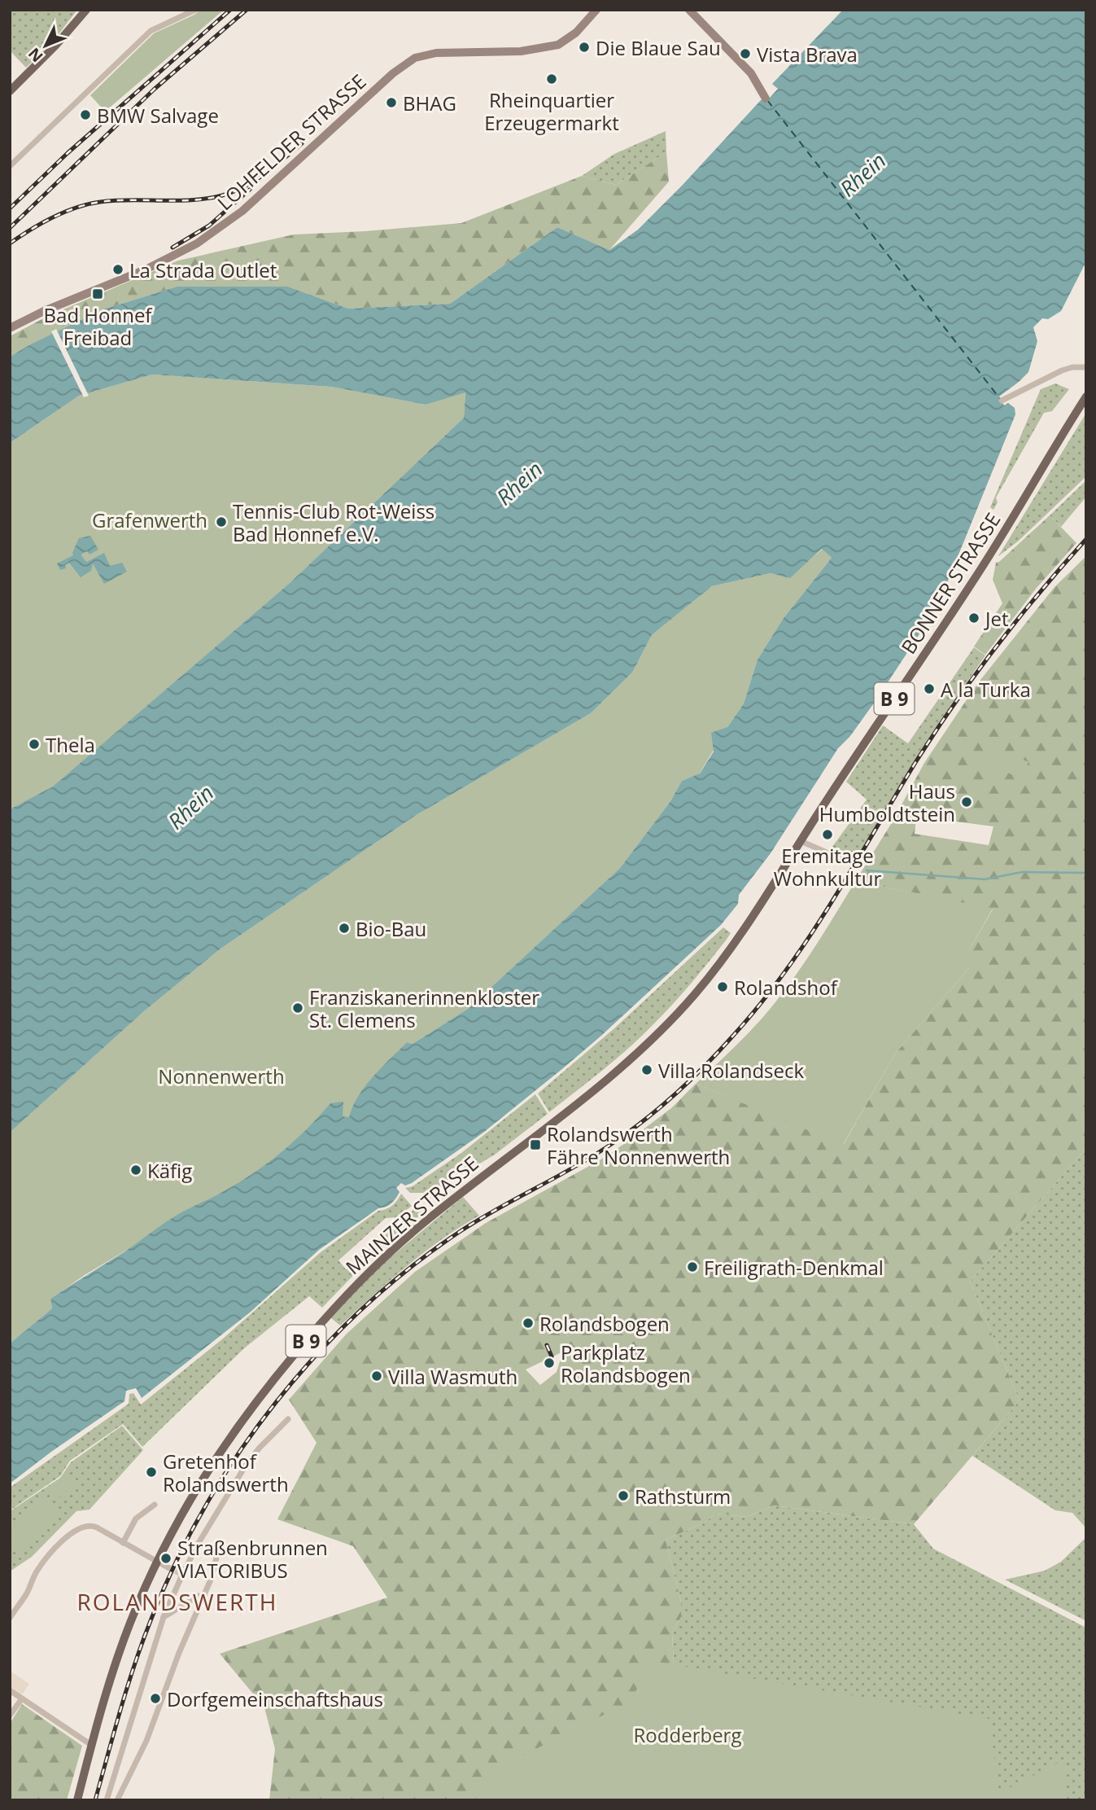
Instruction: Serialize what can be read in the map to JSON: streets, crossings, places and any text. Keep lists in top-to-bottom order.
{
  "streets": {
    "main road": ["BONNER STRASSE", "B 9", "MAINZER STRASSE"],
    "street": ["LOHFELDER STRASSE"]
  },
  "crossings": [
    ["BONNER STRASSE", "MAINZER STRASSE"]
  ],
  "districts": ["ROLANDSWERTH"],
  "water": ["Rhein"],
  "parks": ["Grafenwerth", "Nonnenwerth", "Rodderberg"],
  "places": {
    "other": [
      "Die Blaue Sau",
      "Vista Brava",
      "Rheinquartier Erzeugermarkt",
      "BHAG",
      "BMW Salvage",
      "La Strada Outlet",
      "Tennis-Club Rot-Weiss Bad Honnef e.V.",
      "Jet",
      "A la Turka",
      "Thela",
      "Haus Humboldtstein",
      "Eremitage Wohnkultur",
      "Bio-Bau",
      "Rolandshof",
      "Franziskanerinnenkloster St. Clemens",
      "Villa Rolandseck",
      "Käfig",
      "Freiligrath-Denkmal",
      "Rolandsbogen",
      "Parkplatz Rolandsbogen",
      "Villa Wasmuth",
      "Gretenhof Rolandswerth",
      "Rathsturm",
      "Straßenbrunnen VIATORIBUS",
      "Dorfgemeinschaftshaus"
    ],
    "transit": ["Bad Honnef Freibad", "Rolandswerth Fähre Nonnenwerth"]
  },
  "north": "bottom left"
}
